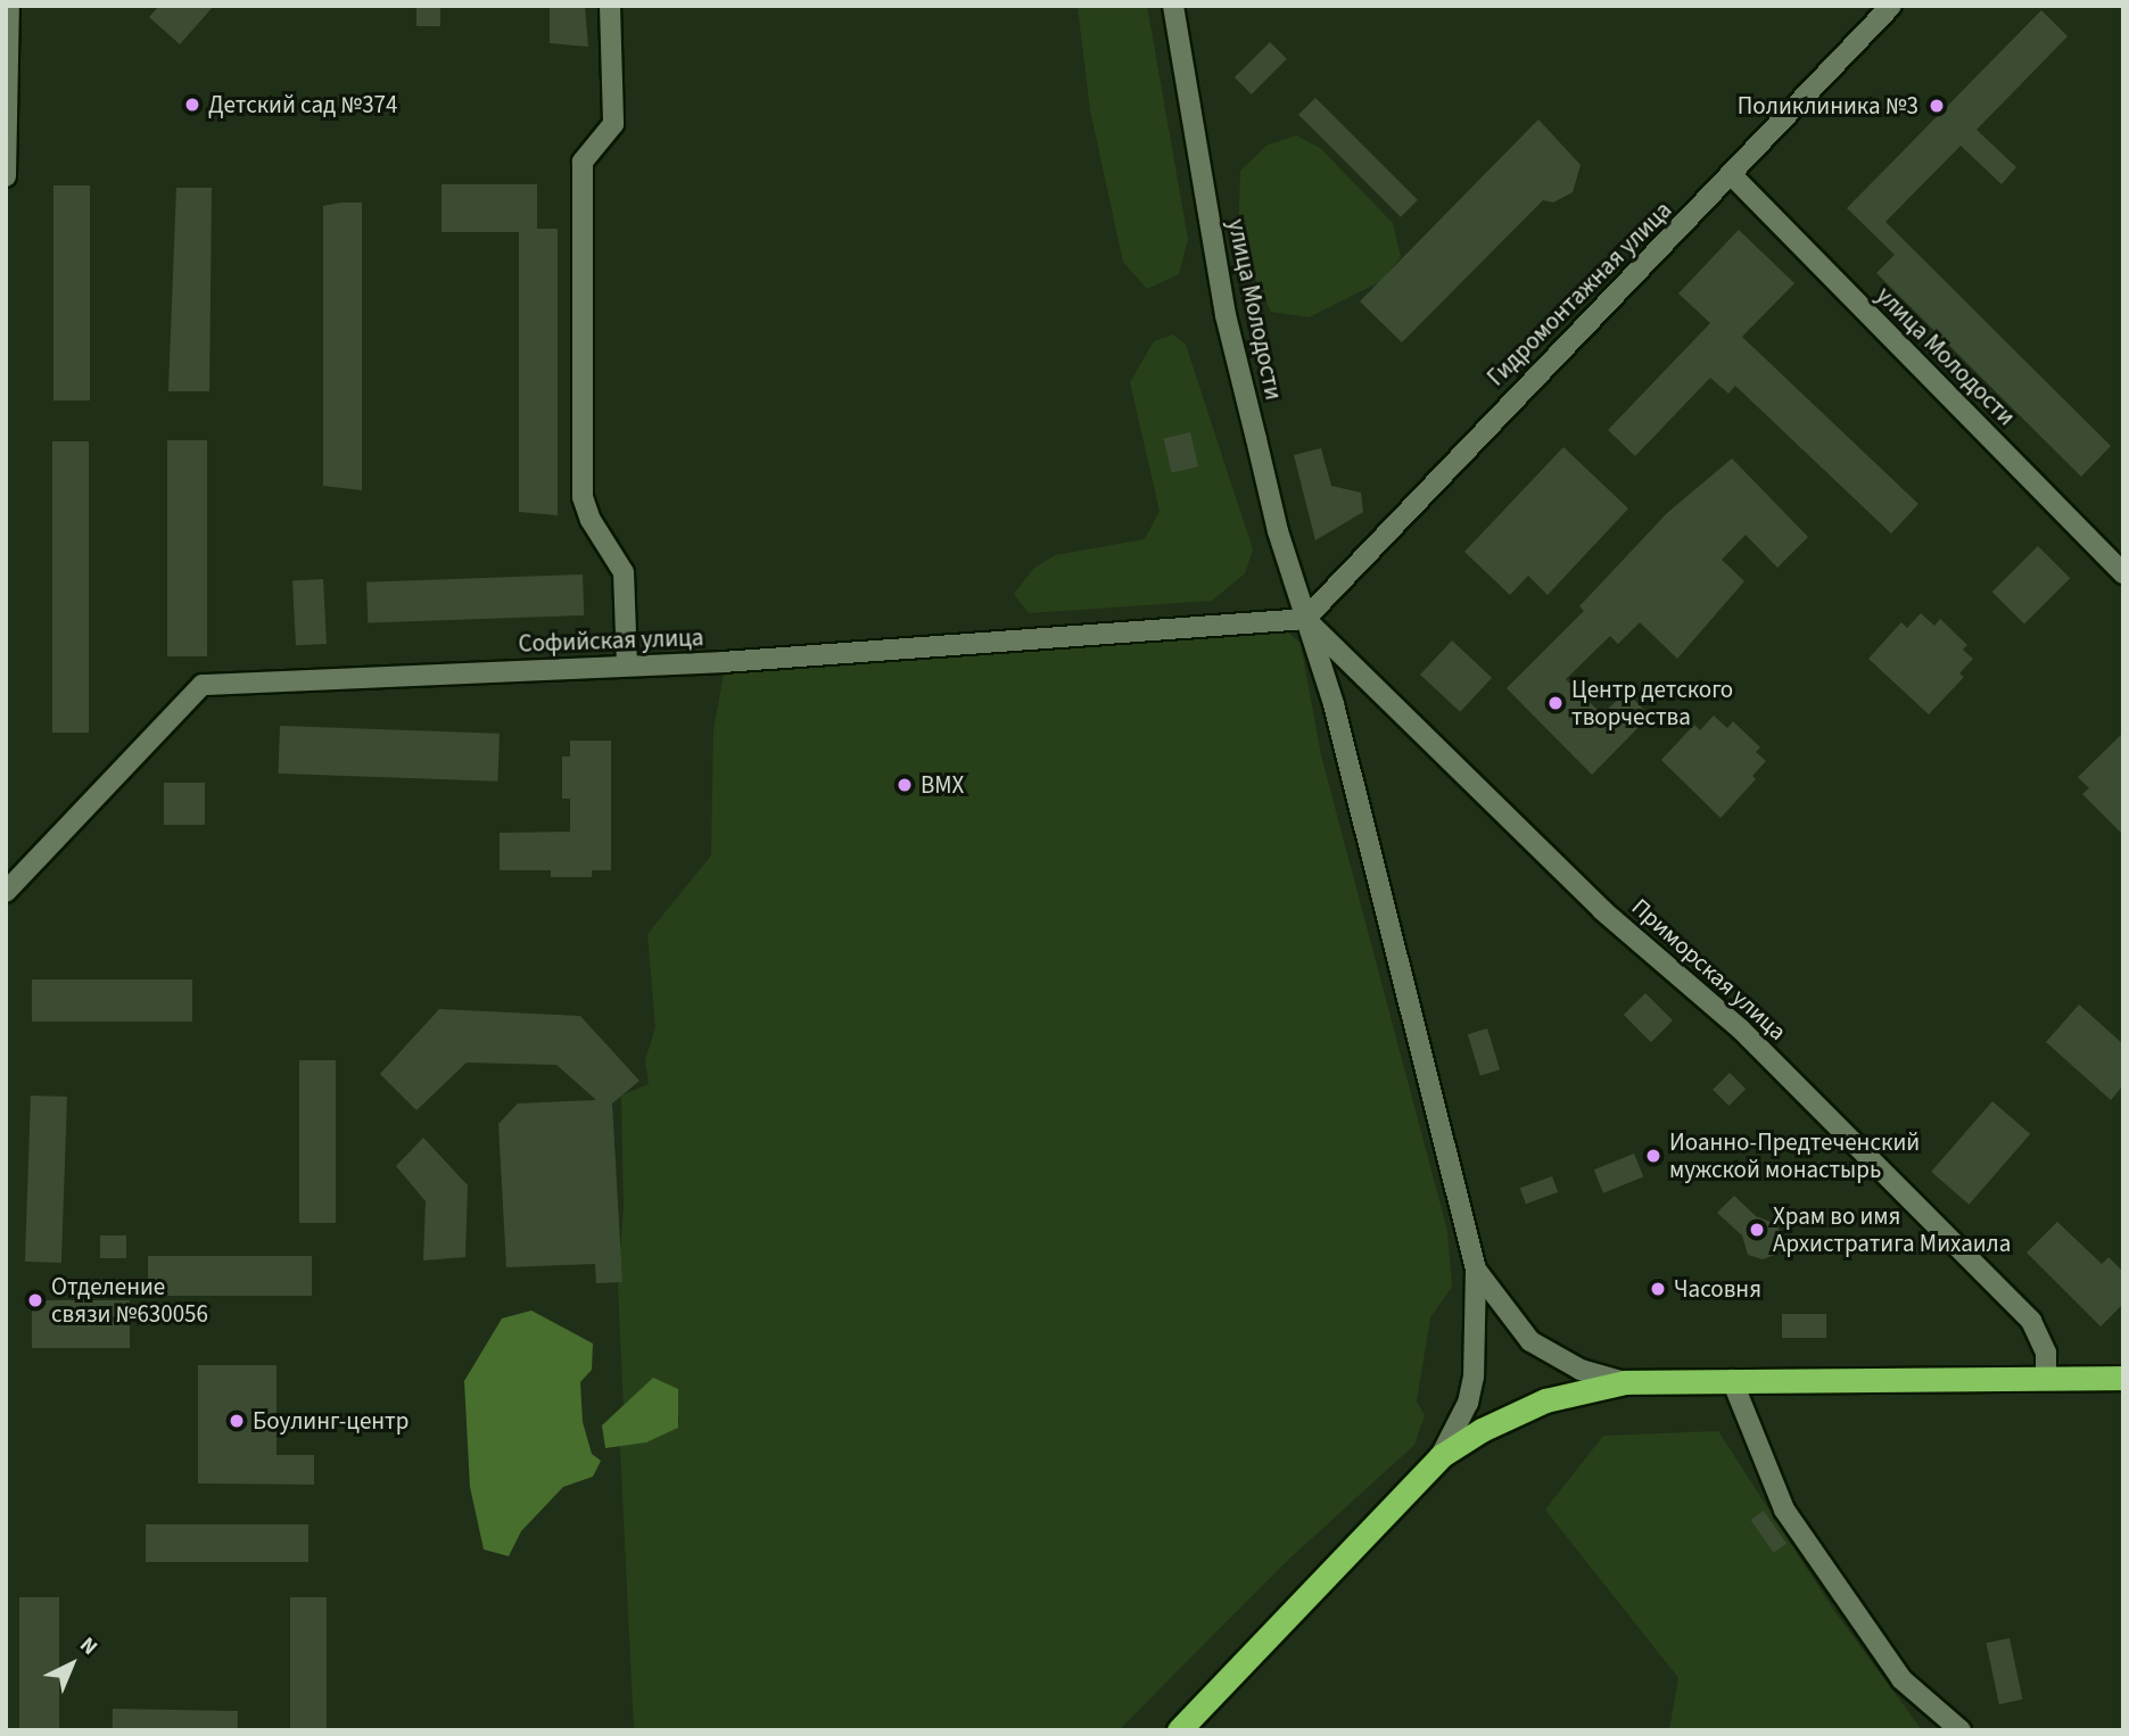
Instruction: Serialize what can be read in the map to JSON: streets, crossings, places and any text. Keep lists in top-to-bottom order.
{
  "streets": {
    "street": [
      "Гидромонтажная улица",
      "улица Молодости",
      "Софийская улица",
      "Приморская улица"
    ]
  },
  "crossings": [
    ["Гидромонтажная улица", "улица Молодости"],
    ["Гидромонтажная улица", "Софийская улица"],
    ["Гидромонтажная улица", "Приморская улица"],
    ["улица Молодости", "Софийская улица"],
    ["улица Молодости", "Приморская улица"],
    ["Софийская улица", "Приморская улица"]
  ],
  "places": [
    "Детский сад №374",
    "Поликлиника №3",
    "Центр детского творчества",
    "BMX",
    "Иоанно-Предтеченский мужской монастырь",
    "Храм во имя Архистратига Михаила",
    "Часовня",
    "Отделение связи №630056",
    "Боулинг-центр"
  ],
  "north": "top right"
}
